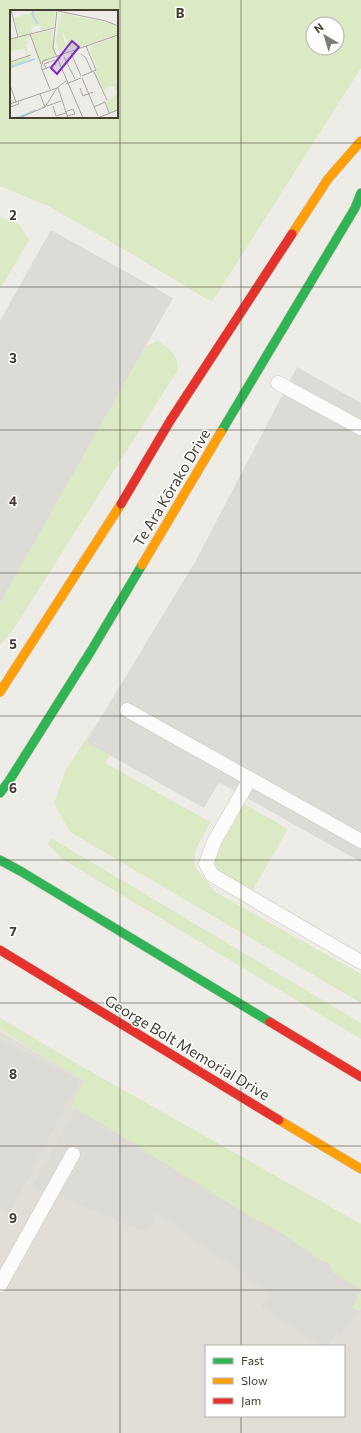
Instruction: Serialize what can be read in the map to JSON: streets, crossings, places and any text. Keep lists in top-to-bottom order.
{
  "streets": {
    "street": ["Te Ara Kōrako Drive", "George Bolt Memorial Drive"]
  },
  "legend": ["Fast", "Slow", "Jam"],
  "north": "top left",
  "grid": {
    "columns": ["B"],
    "rows": [
      "2",
      "3",
      "4",
      "5",
      "6",
      "7",
      "8",
      "9"
    ]
  }
}
